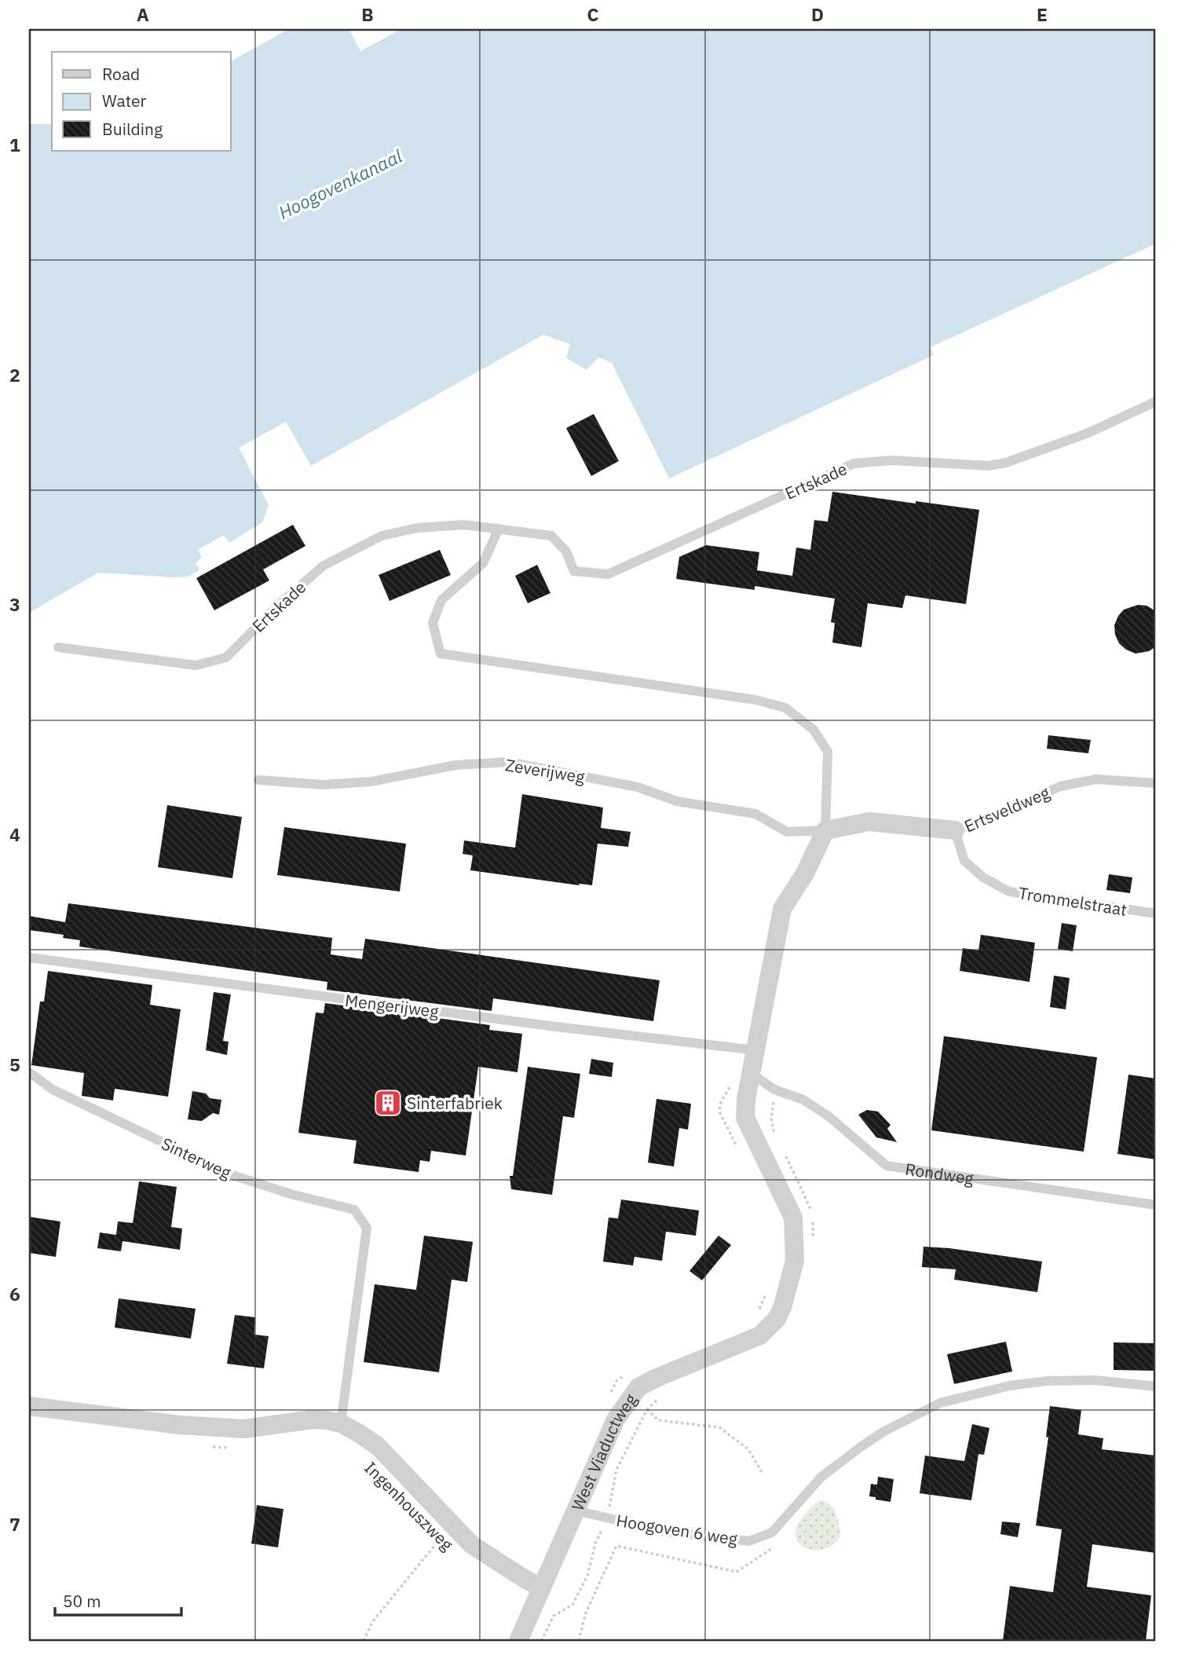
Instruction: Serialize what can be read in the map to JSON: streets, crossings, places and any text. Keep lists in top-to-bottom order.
{
  "streets": {
    "street": ["Ertsveldweg", "West Viaductweg", "Ingenhouszweg"],
    "lane": [
      "Ertskade",
      "Zeverijweg",
      "Trommelstraat",
      "Mengerijweg",
      "Sinterweg",
      "Rondweg",
      "Hoogoven 6 weg"
    ]
  },
  "crossings": [
    ["Zeverijweg", "Ertsveldweg"],
    ["Ertsveldweg", "Trommelstraat"],
    ["Sinterweg", "Ingenhouszweg"],
    ["Rondweg", "West Viaductweg"],
    ["West Viaductweg", "Ingenhouszweg"],
    ["West Viaductweg", "Hoogoven 6 weg"]
  ],
  "water": ["Hoogovenkanaal"],
  "places": {
    "building": ["Sinterfabriek"]
  },
  "legend": ["Road", "Water", "Building"],
  "scale_bar": "50 m",
  "grid": {
    "columns": [
      "A",
      "B",
      "C",
      "D",
      "E"
    ],
    "rows": [
      "1",
      "2",
      "3",
      "4",
      "5",
      "6",
      "7"
    ]
  }
}
